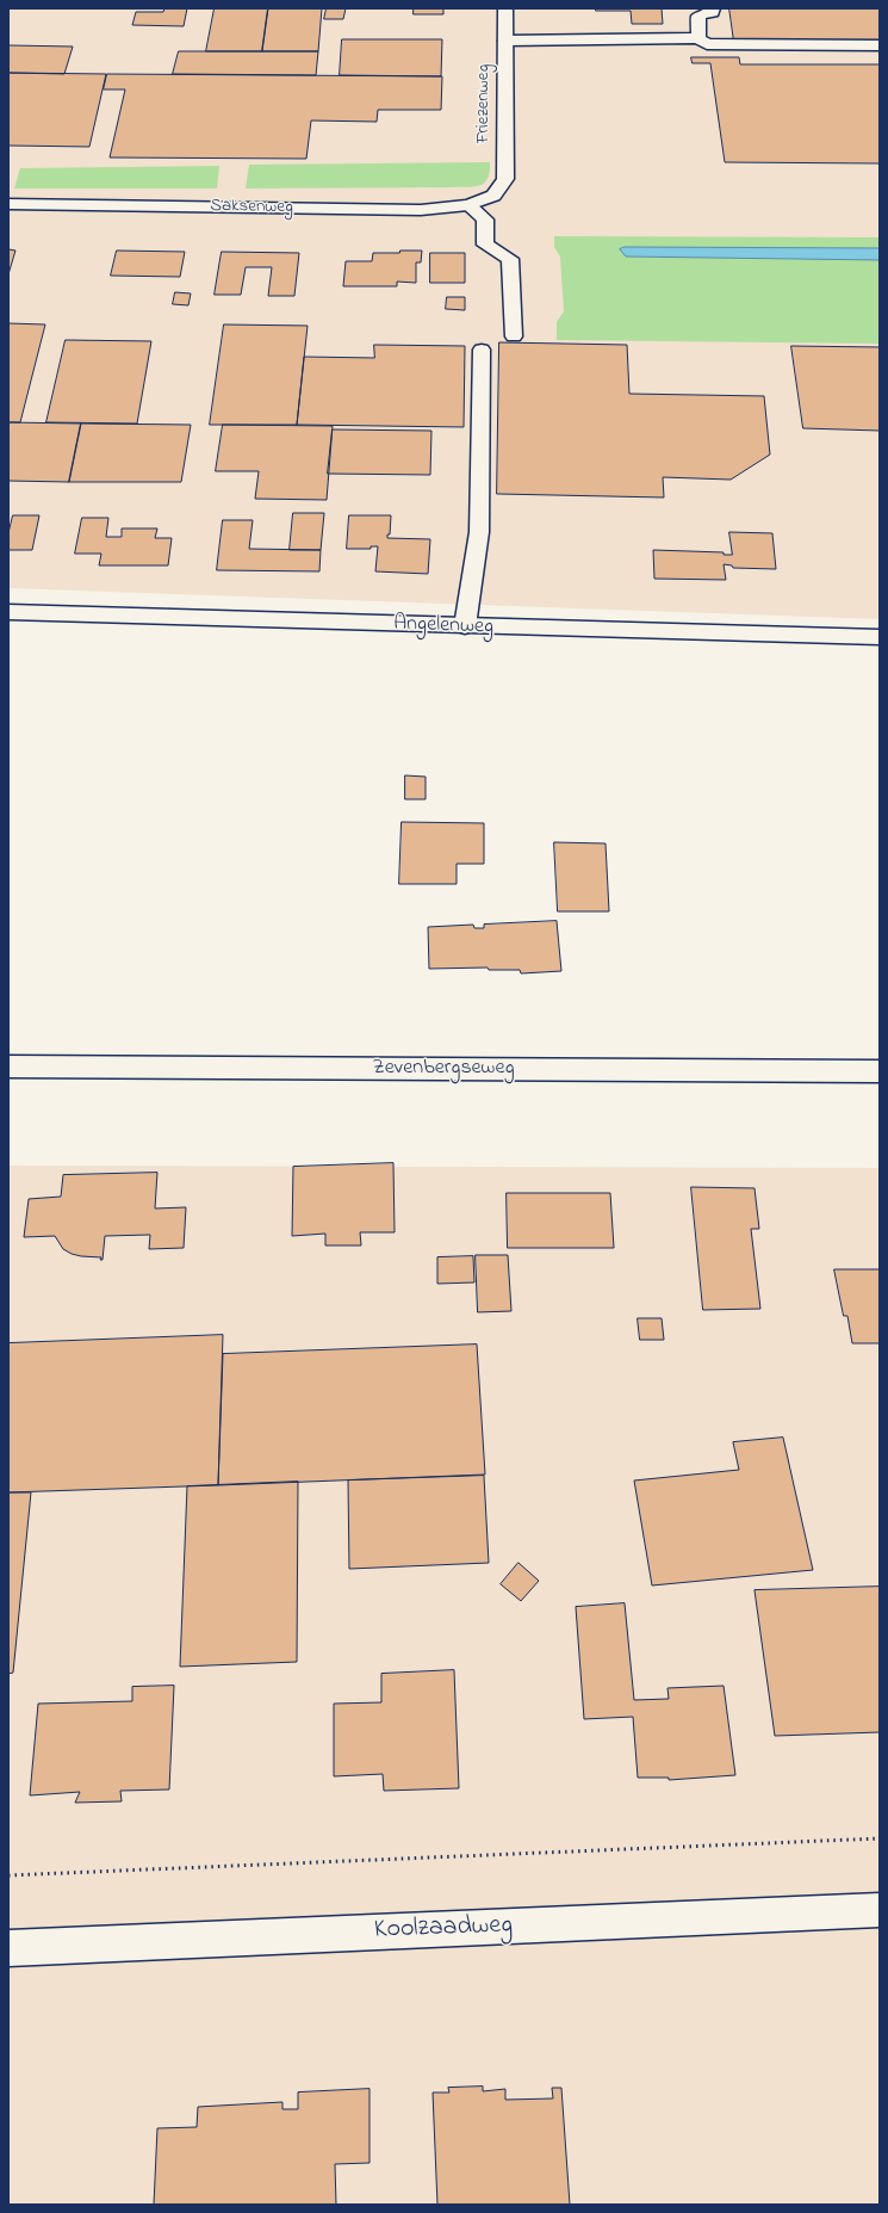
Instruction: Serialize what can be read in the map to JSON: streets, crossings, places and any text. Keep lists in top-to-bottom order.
{
  "streets": {
    "street": [
      "Friezenweg",
      "Saksenweg",
      "Angelenweg",
      "Zevenbergseweg",
      "Koolzaadweg"
    ]
  },
  "crossings": [
    ["Friezenweg", "Saksenweg"]
  ]
}
